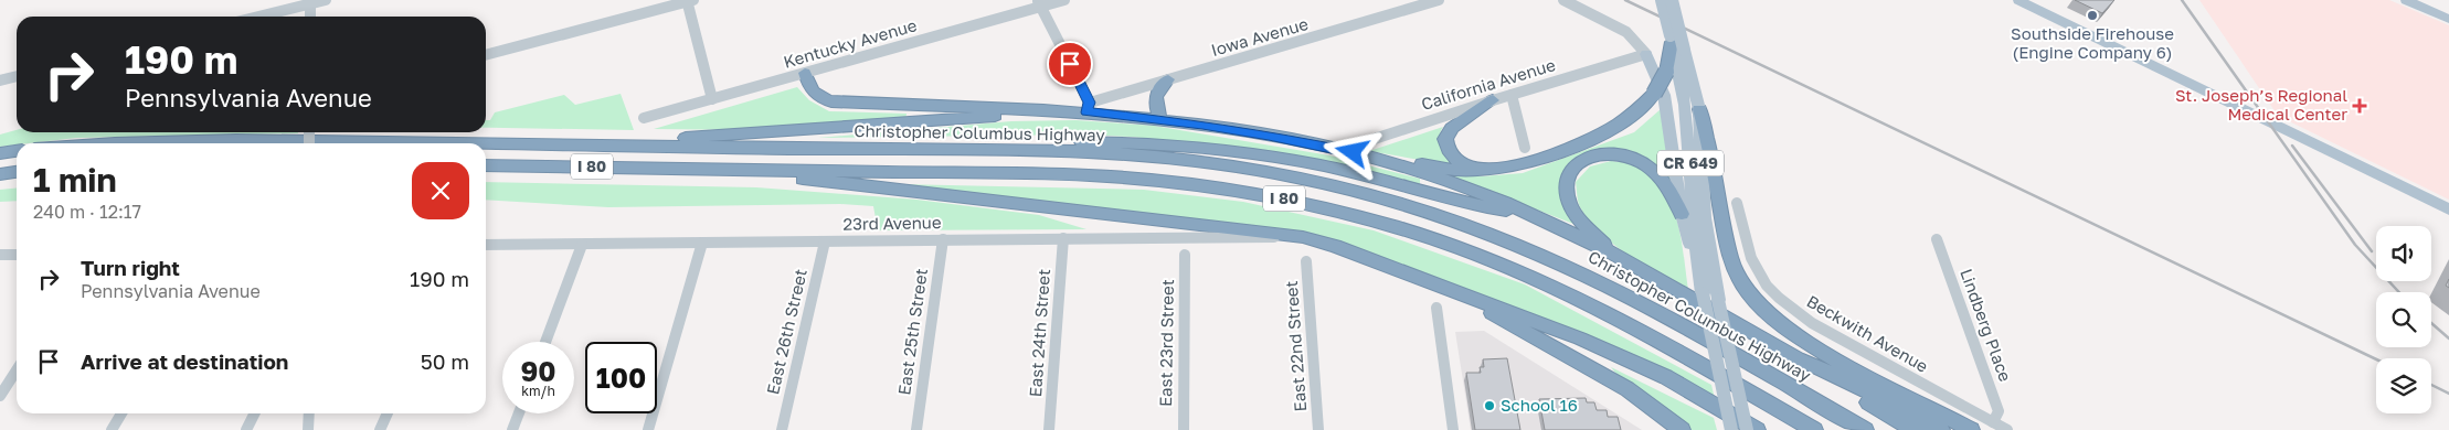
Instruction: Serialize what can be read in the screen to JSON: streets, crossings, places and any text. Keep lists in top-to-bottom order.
{
  "streets": {
    "highway": ["Christopher Columbus Highway", "I 80"],
    "main road": ["CR 649"],
    "street": [
      "Iowa Avenue",
      "Kentucky Avenue",
      "California Avenue",
      "23rd Avenue",
      "Lindberg Place",
      "East 26th Street",
      "East 25th Street",
      "East 24th Street",
      "Beckwith Avenue",
      "East 23rd Street",
      "East 22nd Street"
    ]
  },
  "crossings": [
    ["23rd Avenue", "East 26th Street"],
    ["23rd Avenue", "East 25th Street"],
    ["23rd Avenue", "East 24th Street"],
    ["Lindberg Place", "Beckwith Avenue"]
  ],
  "places": {
    "other": ["Southside Firehouse (Engine Company 6)", "School 16"],
    "health": ["St. Joseph’s Regional Medical Center"]
  },
  "page": {
    "turn": ["190 m", "Pennsylvania Avenue"],
    "heading": ["1 min", "240 m · 12:17"],
    "list": [
      {
        "name": "Turn right",
        "note": "Pennsylvania Avenue",
        "value": "190 m"
      },
      {
        "name": "Arrive at destination",
        "value": "50 m"
      }
    ],
    "speed": "90 km/h",
    "limit": "100"
  }
}
